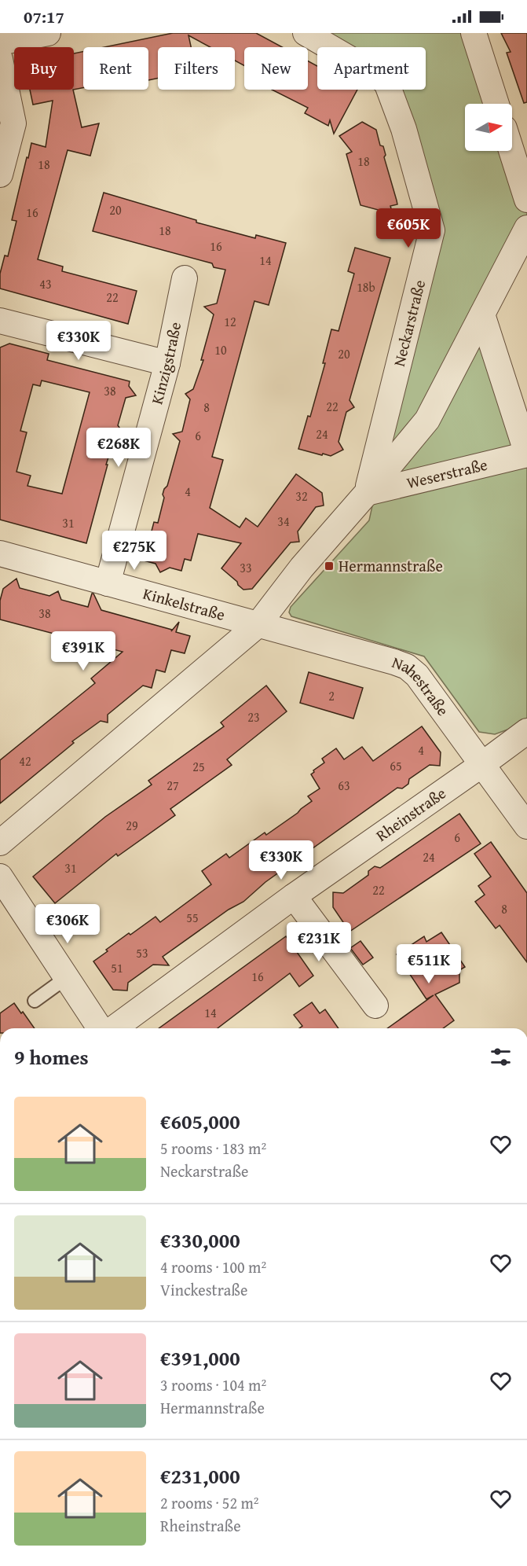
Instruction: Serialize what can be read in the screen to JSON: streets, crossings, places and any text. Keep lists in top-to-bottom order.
{
  "streets": {
    "street": [
      "Neckarstraße",
      "Kinzigstraße",
      "Weserstraße",
      "Kinkelstraße",
      "Nahestraße",
      "Rheinstraße"
    ]
  },
  "crossings": [
    ["Neckarstraße", "Weserstraße"],
    ["Kinzigstraße", "Kinkelstraße"],
    ["Kinkelstraße", "Nahestraße"],
    ["Nahestraße", "Rheinstraße"]
  ],
  "places": {
    "transit": ["Hermannstraße"]
  },
  "house_numbers": [
    "18",
    "18",
    "20",
    "16",
    "18",
    "16",
    "14",
    "43",
    "18b",
    "22",
    "12",
    "10",
    "20",
    "38",
    "22",
    "8",
    "24",
    "6",
    "4",
    "32",
    "34",
    "31",
    "33",
    "38",
    "2",
    "23",
    "4",
    "42",
    "65",
    "25",
    "27",
    "63",
    "29",
    "6",
    "24",
    "31",
    "22",
    "8",
    "55",
    "53",
    "51",
    "16",
    "14"
  ],
  "north": "right",
  "page": {
    "status": "07:17",
    "chip": [
      "Buy",
      "Rent",
      "Filters",
      "New",
      "Apartment"
    ],
    "price": [
      "€605K",
      "€330K",
      "€268K",
      "€275K",
      "€391K",
      "€330K",
      "€306K",
      "€231K",
      "€511K"
    ],
    "heading": "9 homes",
    "list": [
      {
        "name": "€605,000",
        "note": "5 rooms · 183 m² · Neckarstraße"
      },
      {
        "name": "€330,000",
        "note": "4 rooms · 100 m² · Vinckestraße"
      },
      {
        "name": "€391,000",
        "note": "3 rooms · 104 m² · Hermannstraße"
      },
      {
        "name": "€231,000",
        "note": "2 rooms · 52 m² · Rheinstraße"
      }
    ]
  }
}
